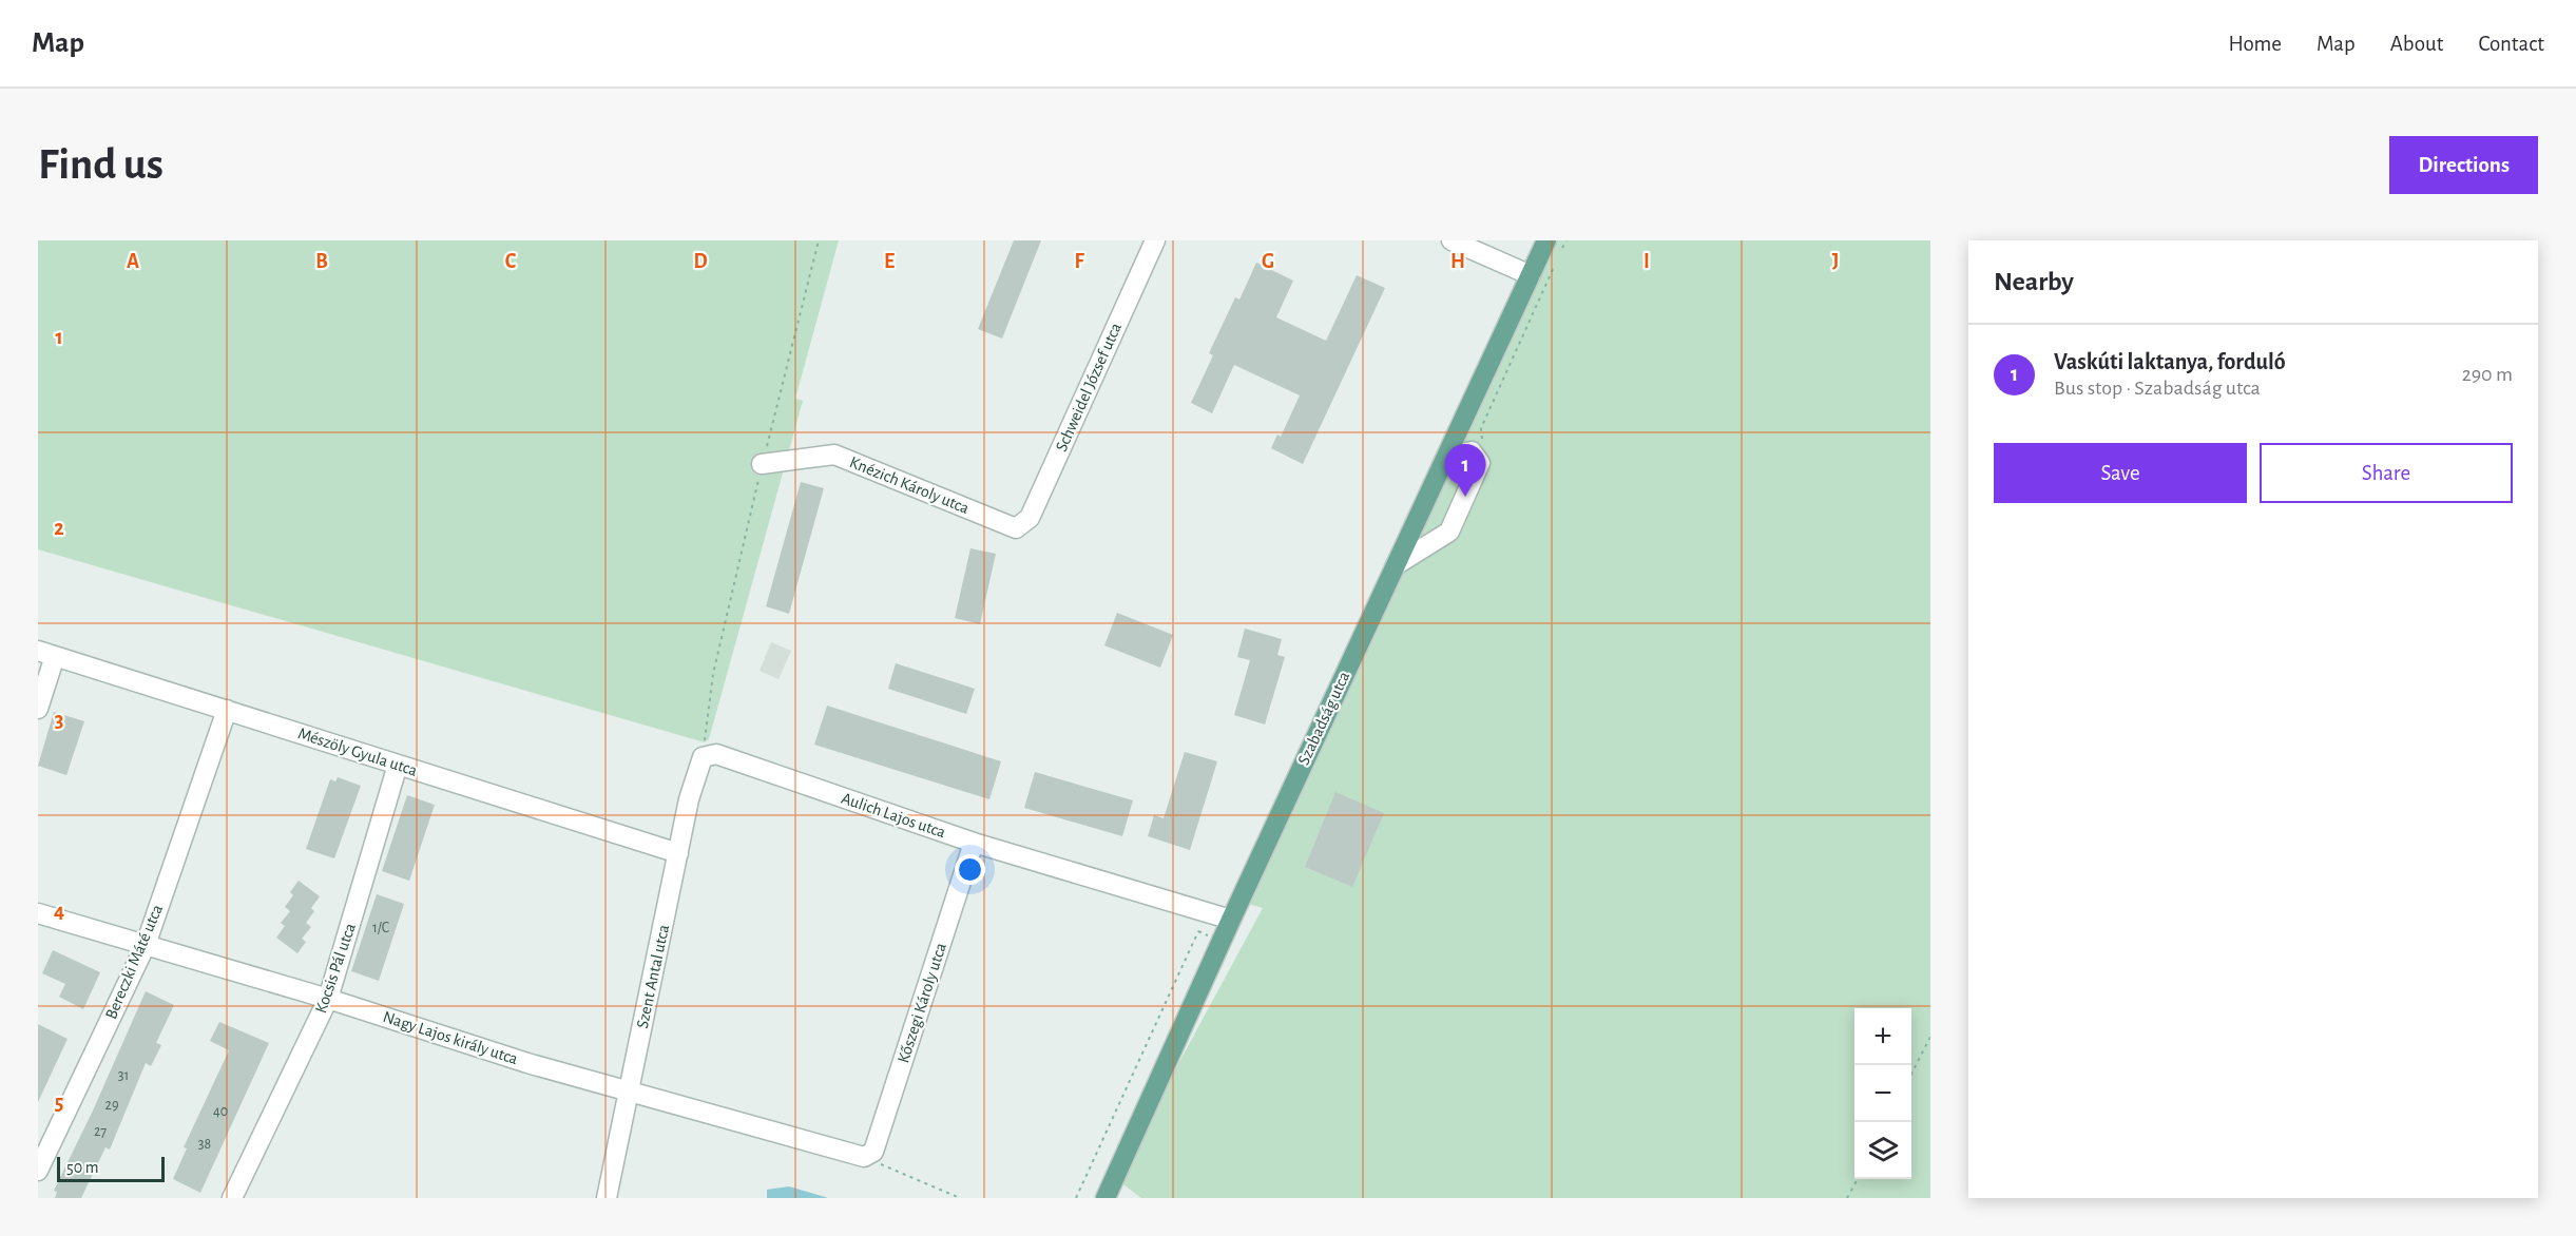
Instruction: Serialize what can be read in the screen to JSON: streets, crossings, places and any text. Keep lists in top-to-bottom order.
{
  "streets": {
    "main road": ["Szabadság utca"],
    "street": [
      "Schweidel József utca",
      "Knézich Károly utca",
      "Mészöly Gyula utca",
      "Aulich Lajos utca",
      "Bereczki Máté utca",
      "Kocsis Pál utca",
      "Szent Antal utca",
      "Kőszegi Károly utca",
      "Nagy Lajos király utca"
    ]
  },
  "crossings": [
    ["Schweidel József utca", "Knézich Károly utca"],
    ["Szabadság utca", "Aulich Lajos utca"],
    ["Mészöly Gyula utca", "Bereczki Máté utca"],
    ["Mészöly Gyula utca", "Kocsis Pál utca"],
    ["Mészöly Gyula utca", "Szent Antal utca"],
    ["Aulich Lajos utca", "Szent Antal utca"],
    ["Aulich Lajos utca", "Kőszegi Károly utca"],
    ["Bereczki Máté utca", "Nagy Lajos király utca"],
    ["Kocsis Pál utca", "Nagy Lajos király utca"],
    ["Szent Antal utca", "Nagy Lajos király utca"],
    ["Kőszegi Károly utca", "Nagy Lajos király utca"]
  ],
  "house_numbers": [
    "1/C",
    "31",
    "29",
    "40",
    "27",
    "38"
  ],
  "scale_bar": "50 m",
  "page": {
    "header": "Map",
    "nav": [
      "Home",
      "Map",
      "About",
      "Contact"
    ],
    "buttons": [
      "Directions",
      ["Save", "Share"]
    ],
    "title": "Find us",
    "heading": "Nearby",
    "list": [
      {
        "mark": "1",
        "name": "Vaskúti laktanya, forduló",
        "note": "Bus stop · Szabadság utca",
        "value": "290 m"
      }
    ],
    "pins": "1",
    "map_buttons": ["+", "−"],
    "scale": "50 m"
  },
  "grid": {
    "columns": [
      "A",
      "B",
      "C",
      "D",
      "E",
      "F",
      "G",
      "H",
      "I",
      "J"
    ],
    "rows": [
      "1",
      "2",
      "3",
      "4",
      "5"
    ]
  }
}
